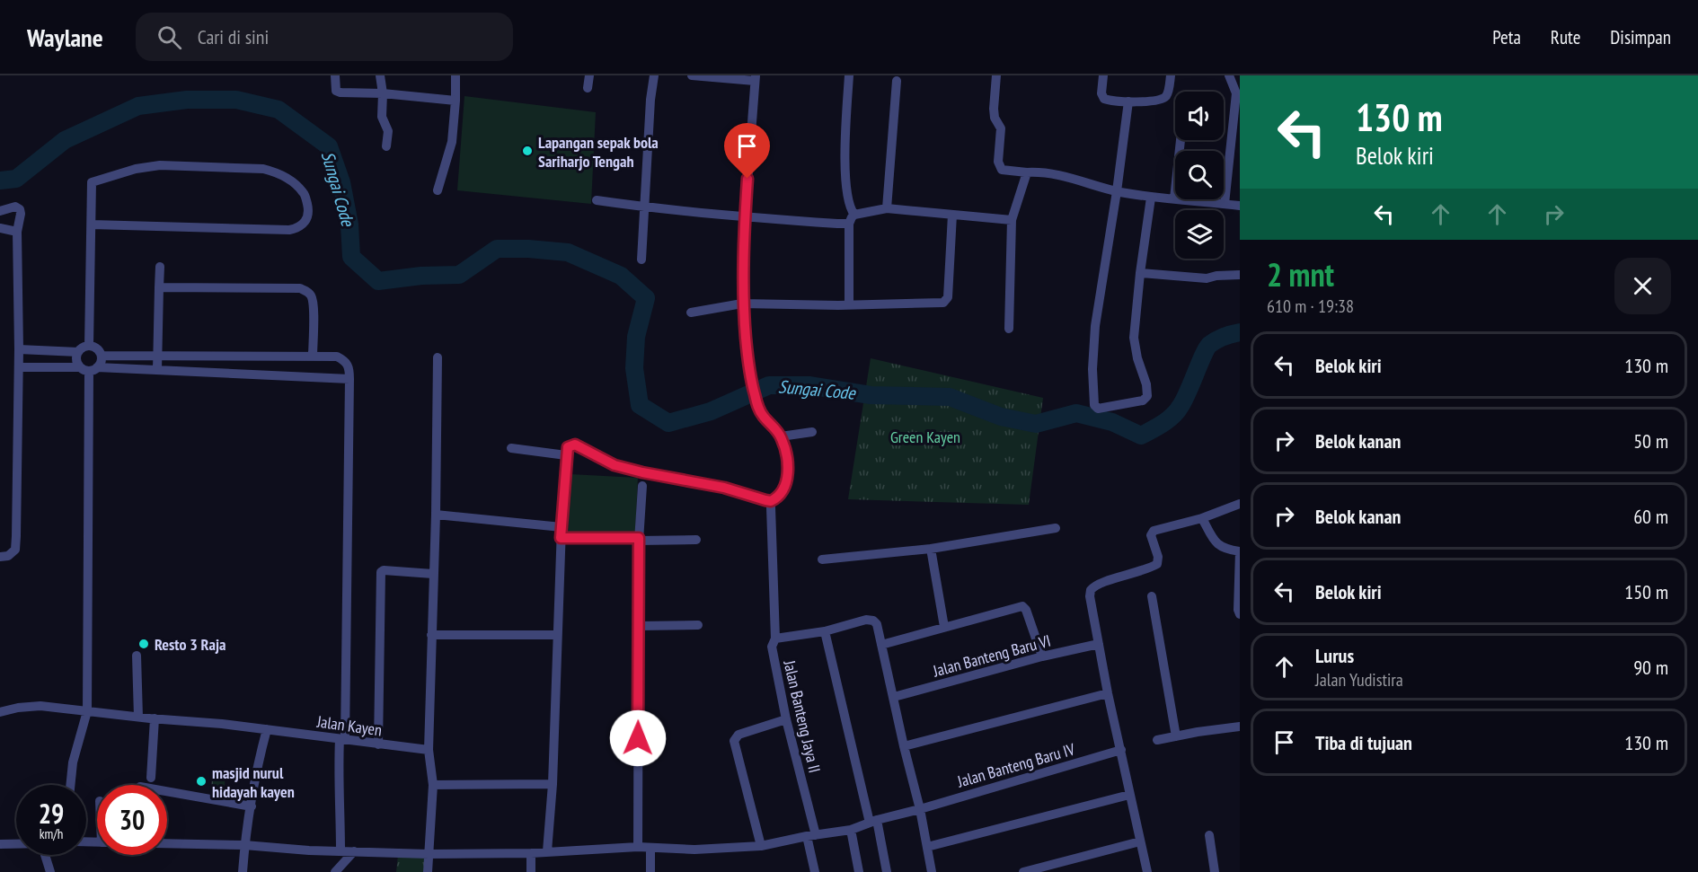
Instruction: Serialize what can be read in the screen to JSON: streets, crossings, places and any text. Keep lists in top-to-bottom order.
{
  "streets": {
    "street": [
      "Jalan Banteng Baru VI",
      "Jalan Banteng Jaya II",
      "Jalan Kayen",
      "Jalan Banteng Baru IV"
    ]
  },
  "crossings": [
    ["Jalan Banteng Jaya II", "Jalan Banteng Baru IV"]
  ],
  "water": ["Sungai Code"],
  "parks": ["Green Kayen"],
  "places": ["Lapangan sepak bola Sariharjo Tengah", "Resto 3 Raja", "masjid nurul hidayah kayen"],
  "page": {
    "header": "Waylane",
    "search": "Cari di sini",
    "nav": ["Peta", "Rute", "Disimpan"],
    "turn": ["130 m", "Belok kiri"],
    "heading": ["2 mnt", "610 m · 19:38"],
    "list": [
      {
        "name": "Belok kiri",
        "value": "130 m"
      },
      {
        "name": "Belok kanan",
        "value": "50 m"
      },
      {
        "name": "Belok kanan",
        "value": "60 m"
      },
      {
        "name": "Belok kiri",
        "value": "150 m"
      },
      {
        "name": "Lurus",
        "note": "Jalan Yudistira",
        "value": "90 m"
      },
      {
        "name": "Tiba di tujuan",
        "value": "130 m"
      }
    ],
    "speed": "29 km/h",
    "limit": "30"
  }
}
